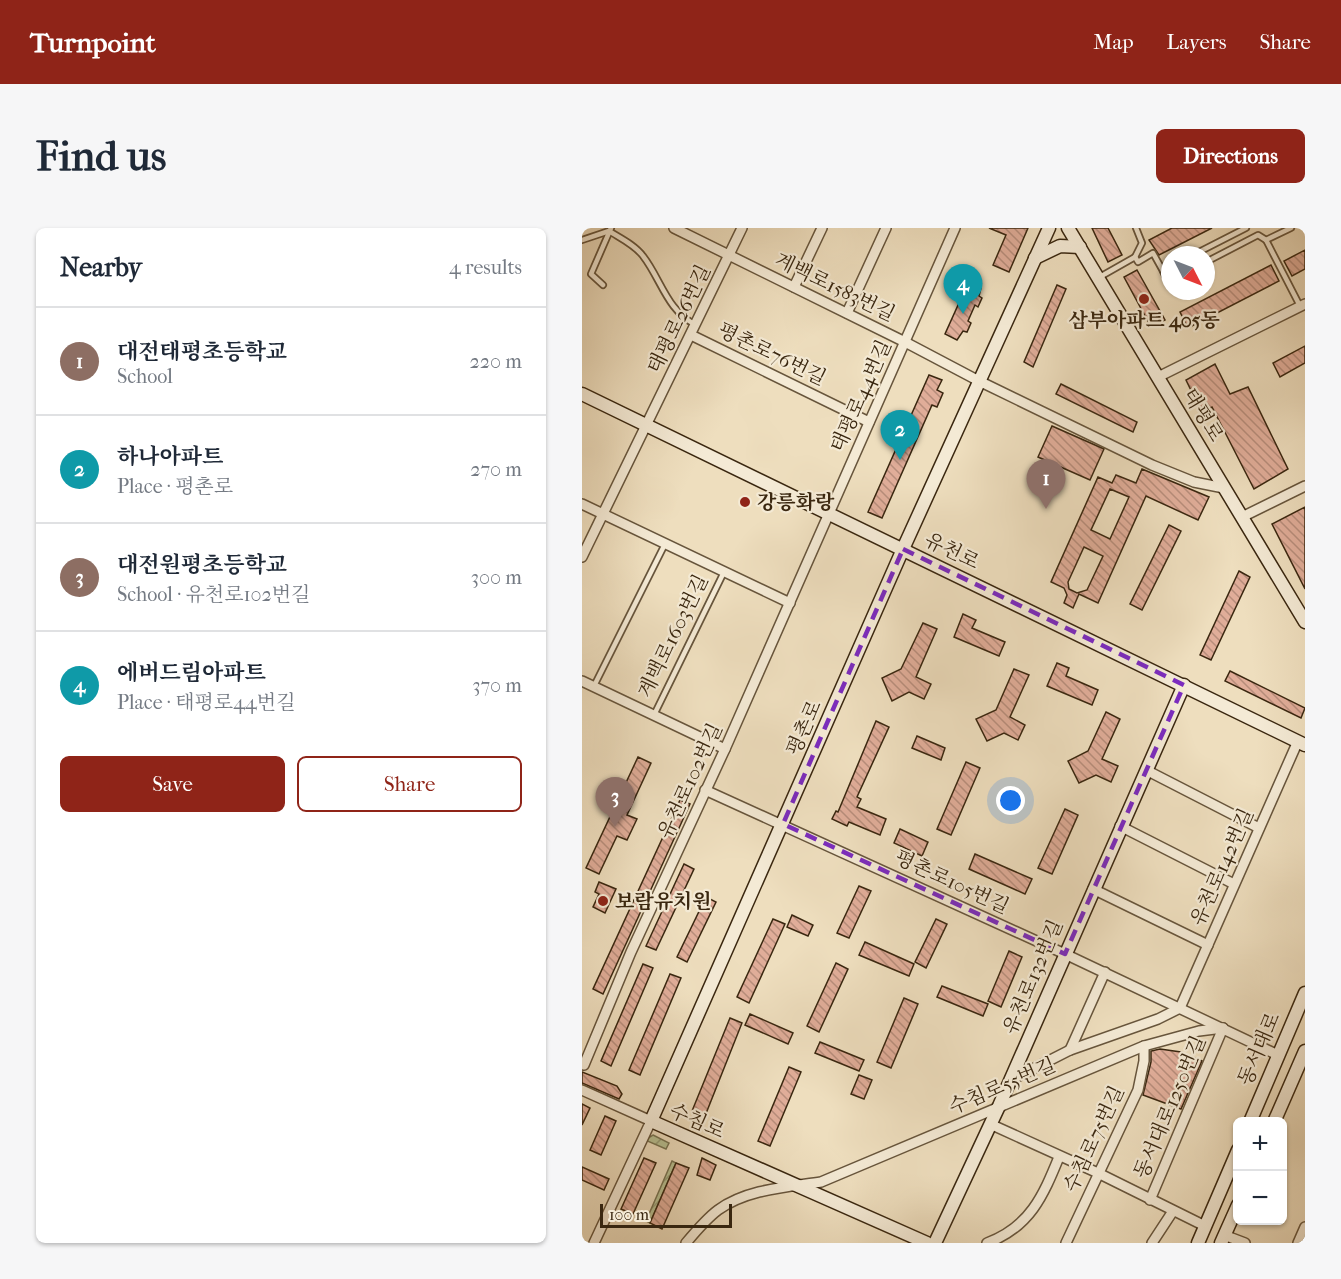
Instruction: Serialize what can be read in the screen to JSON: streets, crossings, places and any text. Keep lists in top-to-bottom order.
{
  "streets": {
    "main road": [
      "태평로",
      "유천로",
      "평촌로",
      "유천로132번길",
      "동서대로",
      "수침로"
    ],
    "street": [
      "계백로1583번길",
      "태평로26번길",
      "평촌로76번길",
      "태평로44번길",
      "계백로1603번길",
      "유천로102번길",
      "유천로142번길",
      "평촌로105번길",
      "수침로55번길",
      "동서대로1250번길",
      "수침로75번길"
    ]
  },
  "crossings": [
    ["계백로1583번길", "태평로26번길"],
    ["계백로1583번길", "태평로44번길"],
    ["계백로1583번길", "태평로"],
    ["계백로1583번길", "평촌로"],
    ["태평로26번길", "평촌로76번길"],
    ["태평로26번길", "유천로"],
    ["태평로26번길", "계백로1603번길"],
    ["평촌로76번길", "태평로44번길"],
    ["태평로44번길", "유천로"],
    ["태평로44번길", "유천로102번길"],
    ["유천로", "평촌로"],
    ["유천로", "유천로102번길"],
    ["유천로", "유천로142번길"],
    ["유천로", "유천로132번길"],
    ["계백로1603번길", "유천로102번길"],
    ["평촌로", "평촌로105번길"],
    ["평촌로", "수침로"],
    ["유천로102번길", "평촌로105번길"],
    ["유천로142번길", "평촌로105번길"],
    ["평촌로105번길", "유천로132번길"],
    ["평촌로105번길", "동서대로"],
    ["평촌로105번길", "수침로55번길"],
    ["평촌로105번길", "동서대로1250번길"],
    ["유천로132번길", "수침로55번길"],
    ["유천로132번길", "동서대로1250번길"],
    ["수침로55번길", "동서대로1250번길"],
    ["수침로55번길", "수침로"],
    ["수침로55번길", "수침로75번길"],
    ["동서대로1250번길", "수침로75번길"]
  ],
  "places": ["삼부아파트 405동", "강릉화랑", "보람유치원"],
  "scale_bar": "100 m",
  "north": "bottom right",
  "page": {
    "header": "Turnpoint",
    "nav": ["Map", "Layers", "Share"],
    "buttons": [
      "Directions",
      ["Save", "Share"]
    ],
    "title": "Find us",
    "heading": ["Nearby", "4 results"],
    "pins": [
      "4",
      "2",
      "1",
      "3"
    ],
    "list": [
      {
        "mark": "1",
        "name": "대전태평초등학교",
        "note": "School",
        "value": "220 m"
      },
      {
        "mark": "2",
        "name": "하나아파트",
        "note": "Place · 평촌로",
        "value": "270 m"
      },
      {
        "mark": "3",
        "name": "대전원평초등학교",
        "note": "School · 유천로102번길",
        "value": "300 m"
      },
      {
        "mark": "4",
        "name": "에버드림아파트",
        "note": "Place · 태평로44번길",
        "value": "370 m"
      }
    ],
    "map_buttons": ["+", "−"],
    "scale": "100 m"
  }
}
